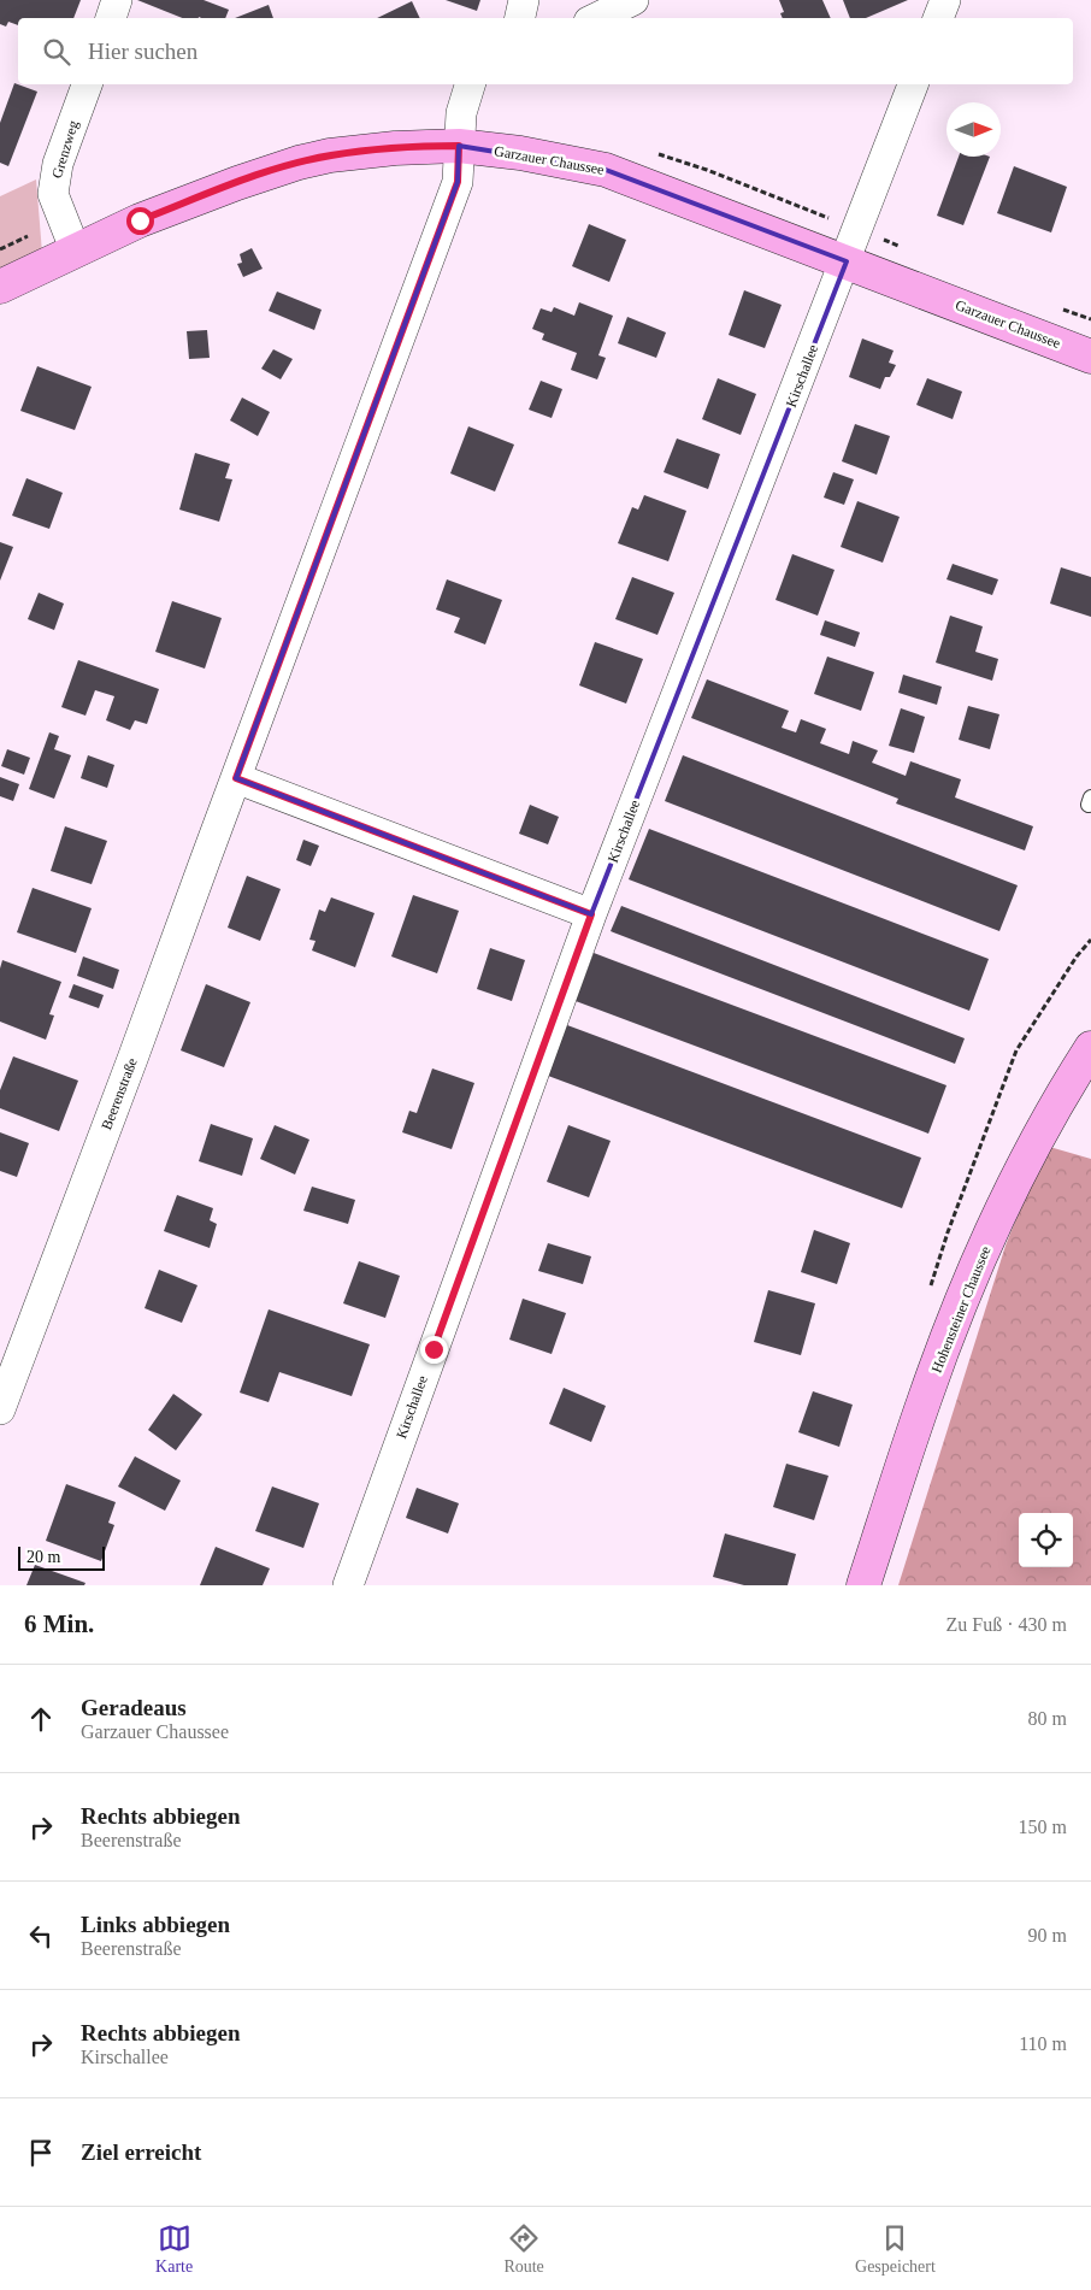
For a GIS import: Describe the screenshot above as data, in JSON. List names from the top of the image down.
{
  "streets": {
    "main road": ["Garzauer Chaussee", "Hohensteiner Chaussee"],
    "street": ["Grenzweg", "Kirschallee", "Beerenstraße"]
  },
  "crossings": [
    ["Grenzweg", "Garzauer Chaussee"],
    ["Garzauer Chaussee", "Kirschallee"],
    ["Garzauer Chaussee", "Beerenstraße"]
  ],
  "scale_bar": "20 m",
  "north": "right",
  "page": {
    "search": "Hier suchen",
    "scale": "20 m",
    "heading": ["6 Min.", "Zu Fuß · 430 m"],
    "list": [
      ["Geradeaus", "Garzauer Chaussee", "80 m"],
      ["Rechts abbiegen", "Beerenstraße", "150 m"],
      ["Links abbiegen", "Beerenstraße", "90 m"],
      ["Rechts abbiegen", "Kirschallee", "110 m"],
      "Ziel erreicht"
    ],
    "nav": ["Karte", "Route", "Gespeichert"]
  }
}
